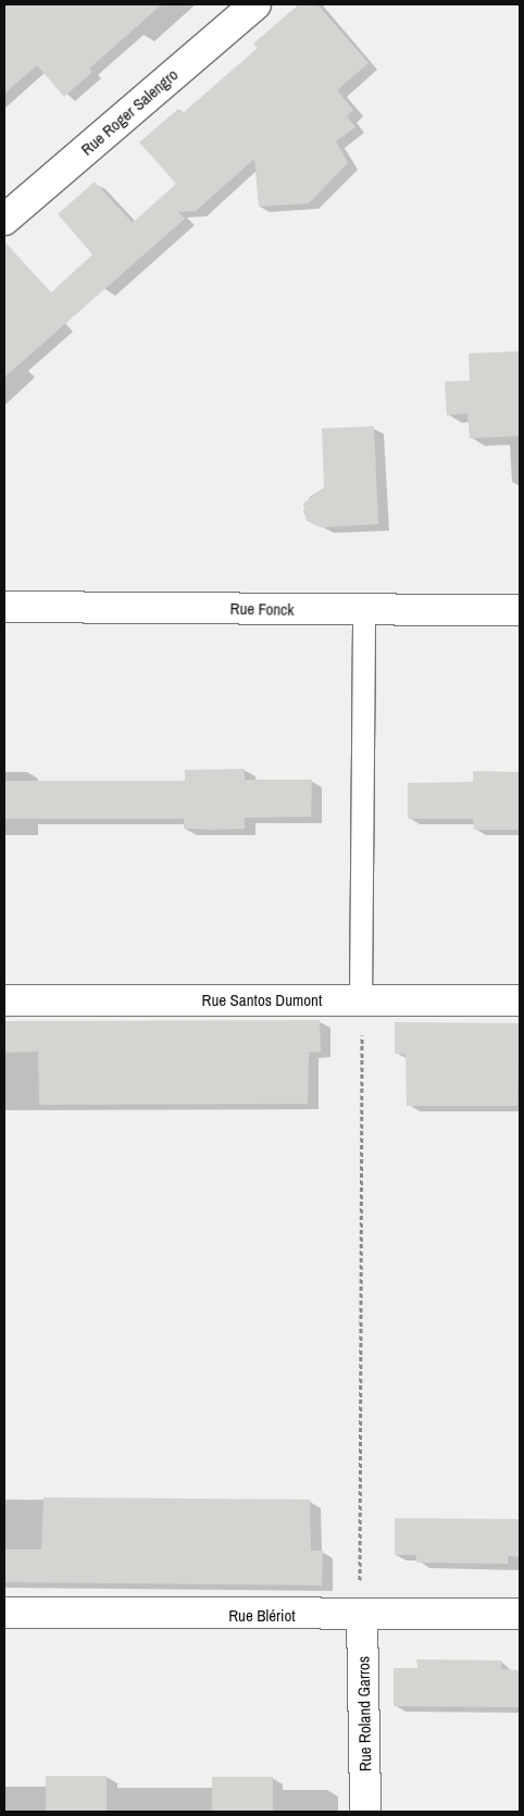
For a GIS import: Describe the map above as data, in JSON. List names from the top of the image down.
{
  "streets": {
    "street": [
      "Rue Roger Salengro",
      "Rue Fonck",
      "Rue Santos Dumont",
      "Rue Blériot",
      "Rue Roland Garros"
    ]
  },
  "crossings": [
    ["Rue Blériot", "Rue Roland Garros"]
  ]
}
